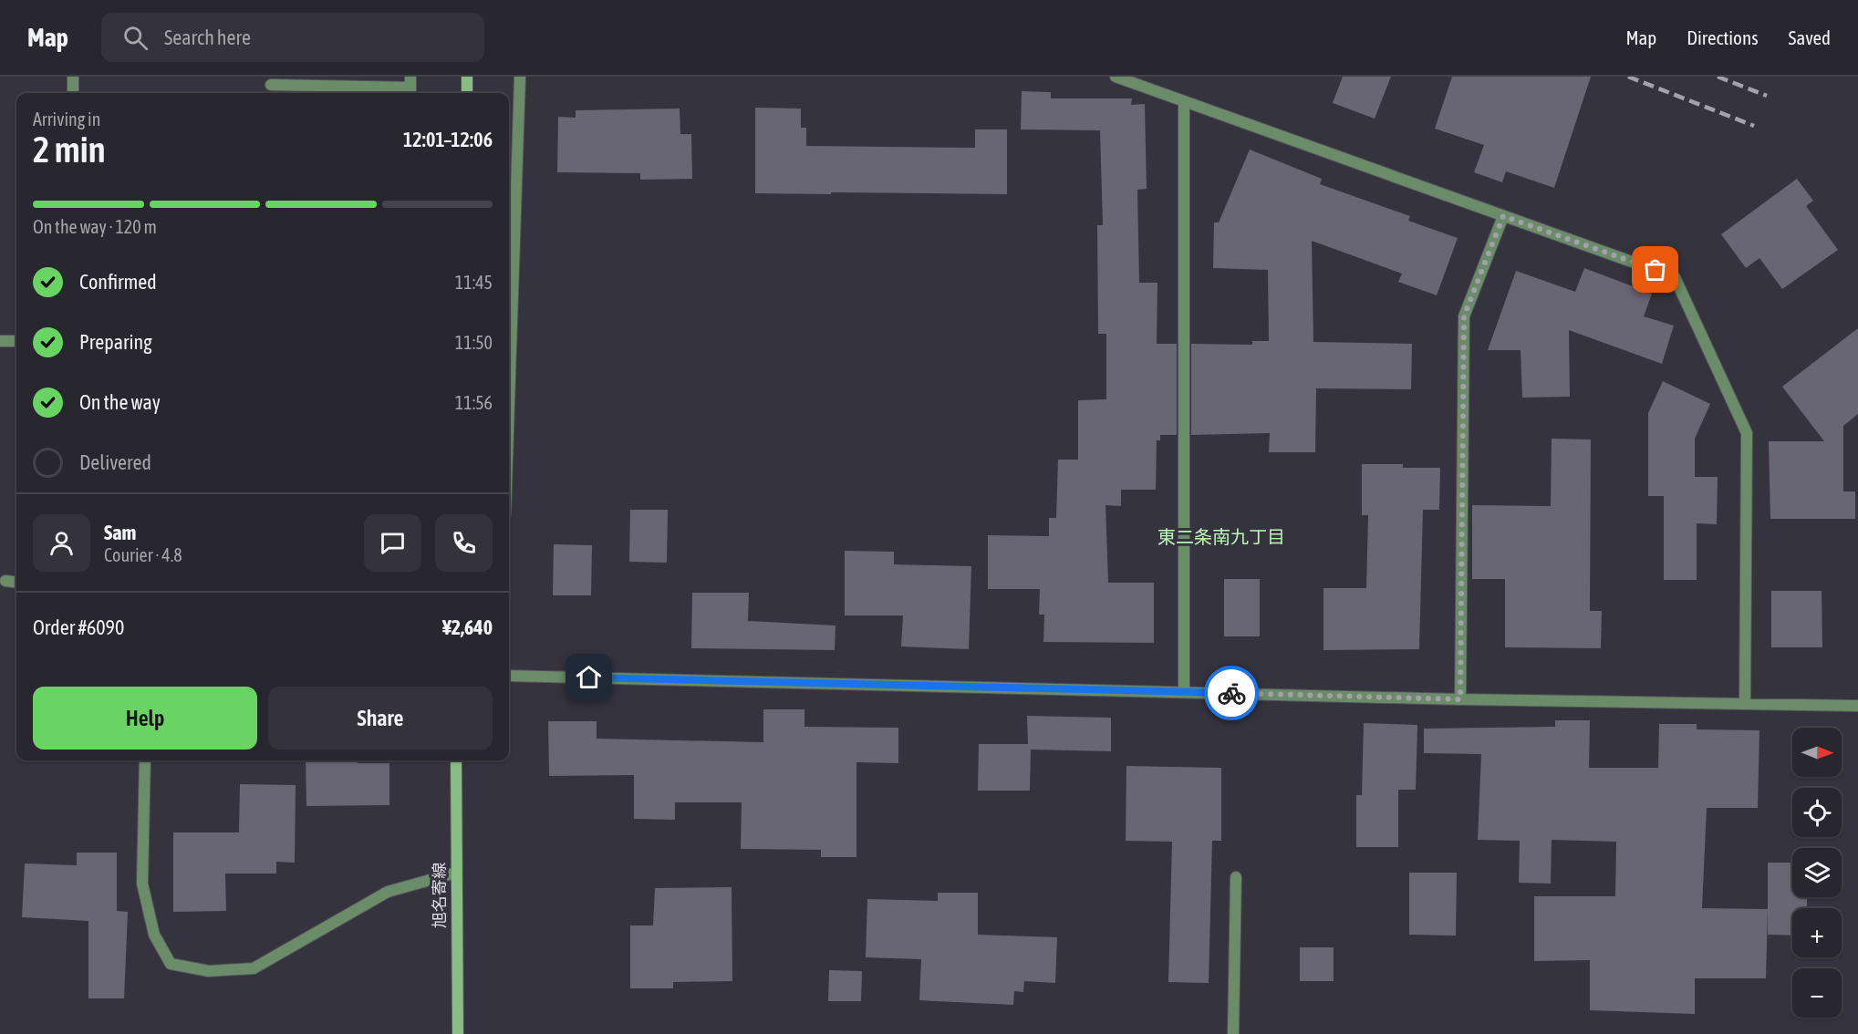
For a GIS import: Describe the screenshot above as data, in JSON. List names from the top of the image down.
{
  "streets": {
    "main road": ["旭名寄線"]
  },
  "districts": ["東二条南九丁目"],
  "north": "right",
  "page": {
    "header": "Map",
    "search": "Search here",
    "nav": ["Map", "Directions", "Saved"],
    "heading": ["2 min", "Arriving in", "12:01–12:06"],
    "panel": [
      "Sam",
      "Courier · 4.8",
      "Order #6090",
      "¥2,640"
    ],
    "bar": "On the way · 120 m",
    "list": [
      ["Confirmed", "11:45"],
      ["Preparing", "11:50"],
      ["On the way", "11:56"],
      "Delivered"
    ],
    "buttons": ["Help", "Share"],
    "map_buttons": ["+", "−"]
  }
}
